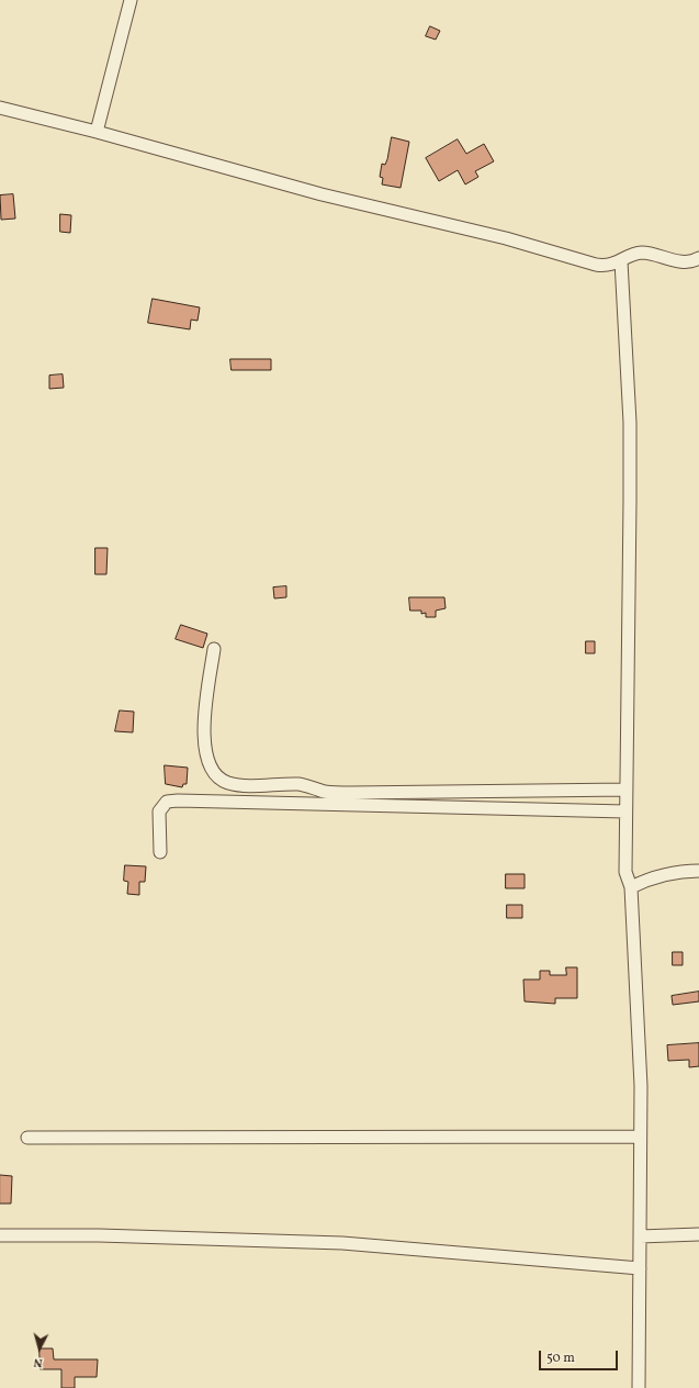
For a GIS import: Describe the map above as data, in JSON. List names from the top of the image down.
{
  "scale_bar": "50 m",
  "north": "bottom"
}
